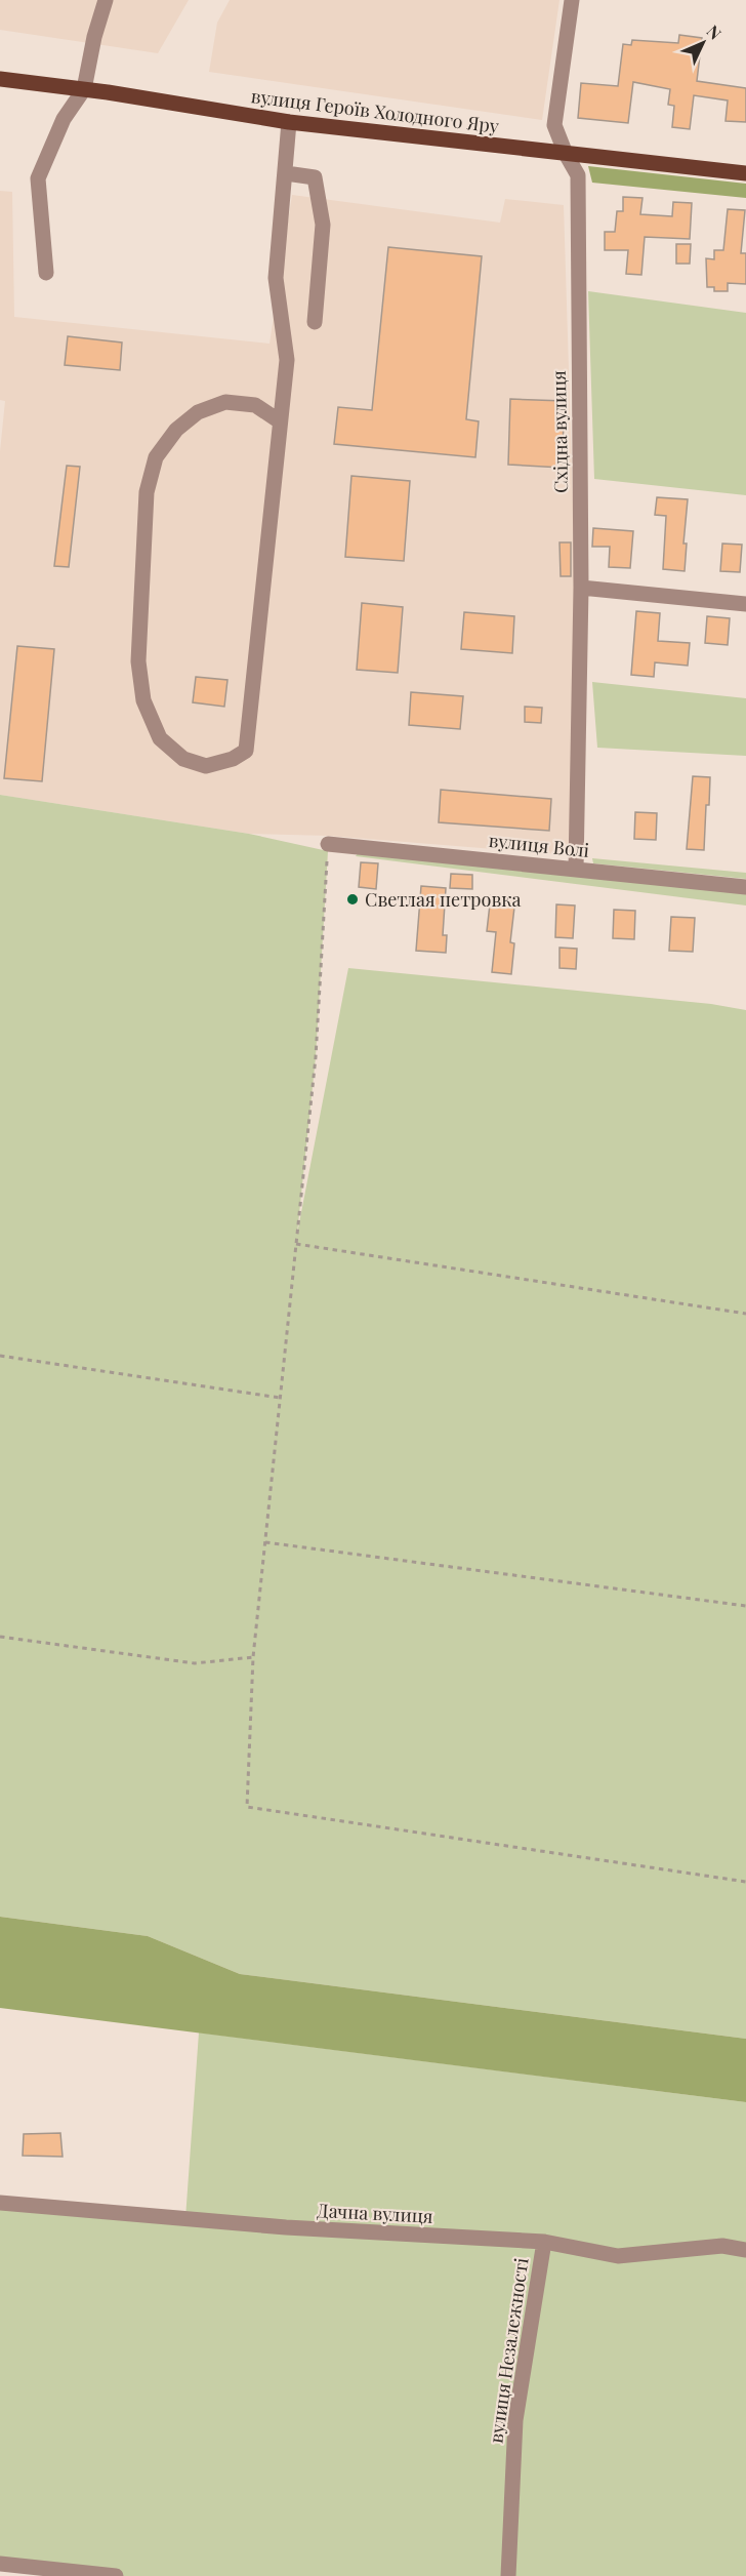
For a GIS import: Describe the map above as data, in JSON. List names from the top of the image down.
{
  "streets": {
    "main road": ["вулиця Героїв Холодного Яру"],
    "street": [
      "Східна вулиця",
      "вулиця Волі",
      "Дачна вулиця",
      "вулиця Незалежності"
    ]
  },
  "crossings": [
    ["вулиця Героїв Холодного Яру", "Східна вулиця"],
    ["Східна вулиця", "вулиця Волі"],
    ["Дачна вулиця", "вулиця Незалежності"]
  ],
  "places": ["Светлая петровка"],
  "north": "top right"
}
